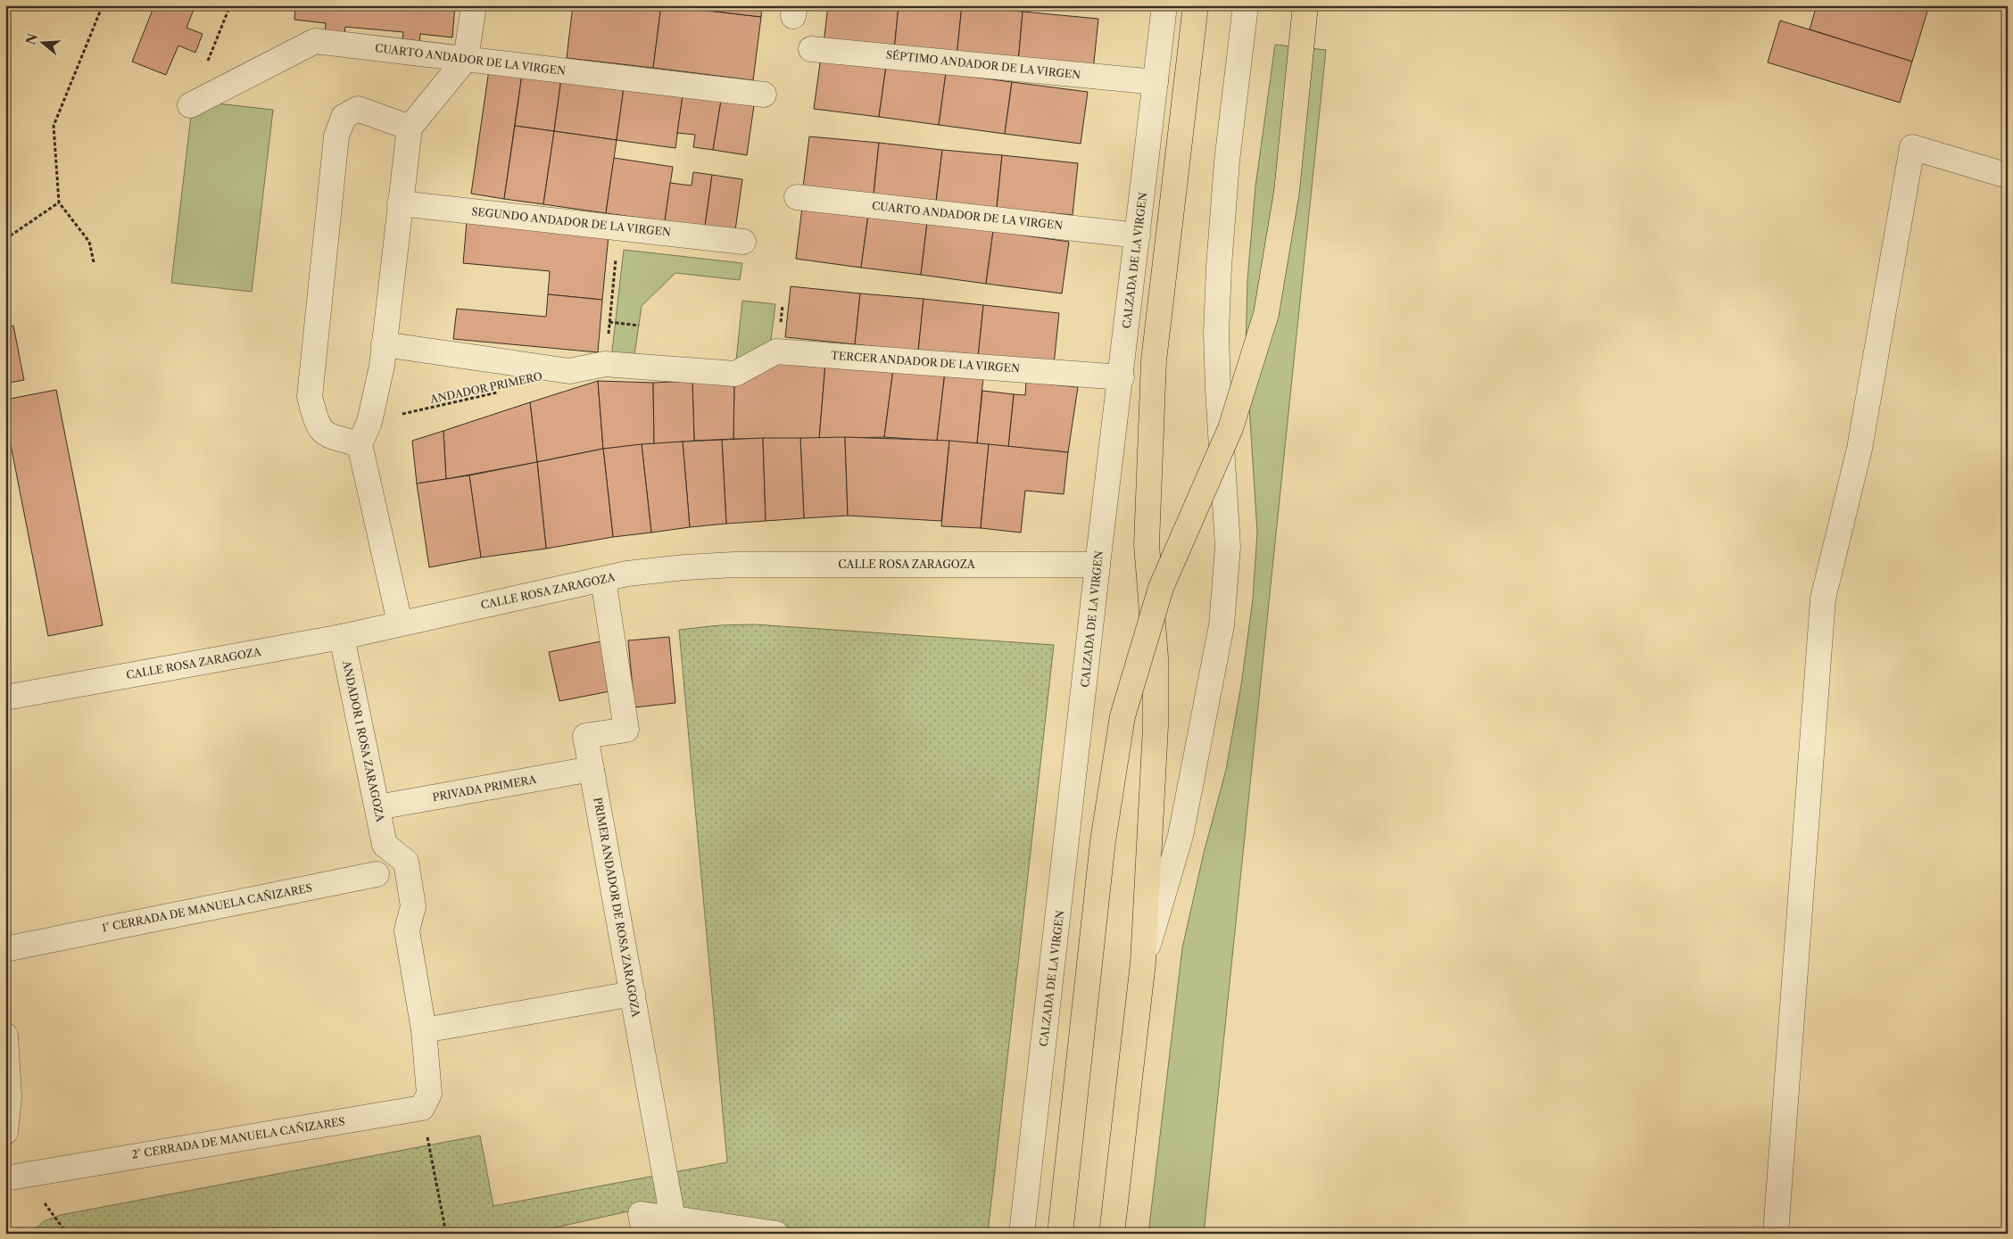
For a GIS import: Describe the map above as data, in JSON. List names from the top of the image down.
{
  "streets": {
    "street": [
      "CUARTO ANDADOR DE LA VIRGEN",
      "SÉPTIMO ANDADOR DE LA VIRGEN",
      "SEGUNDO ANDADOR DE LA VIRGEN",
      "CALZADA DE LA VIRGEN",
      "TERCER ANDADOR DE LA VIRGEN",
      "CALLE ROSA ZARAGOZA",
      "ANDADOR 1 ROSA ZARAGOZA",
      "PRIVADA PRIMERA",
      "PRIMER ANDADOR DE ROSA ZARAGOZA",
      "1° CERRADA DE MANUELA CAÑIZARES",
      "2° CERRADA DE MANUELA CAÑIZARES"
    ],
    "path": ["ANDADOR PRIMERO"]
  },
  "crossings": [
    ["CUARTO ANDADOR DE LA VIRGEN", "CALZADA DE LA VIRGEN"],
    ["SÉPTIMO ANDADOR DE LA VIRGEN", "CALZADA DE LA VIRGEN"],
    ["CALZADA DE LA VIRGEN", "TERCER ANDADOR DE LA VIRGEN"],
    ["CALZADA DE LA VIRGEN", "CALLE ROSA ZARAGOZA"],
    ["CALLE ROSA ZARAGOZA", "ANDADOR 1 ROSA ZARAGOZA"],
    ["CALLE ROSA ZARAGOZA", "PRIMER ANDADOR DE ROSA ZARAGOZA"],
    ["ANDADOR 1 ROSA ZARAGOZA", "PRIVADA PRIMERA"],
    ["PRIVADA PRIMERA", "PRIMER ANDADOR DE ROSA ZARAGOZA"]
  ],
  "north": "left"
}
